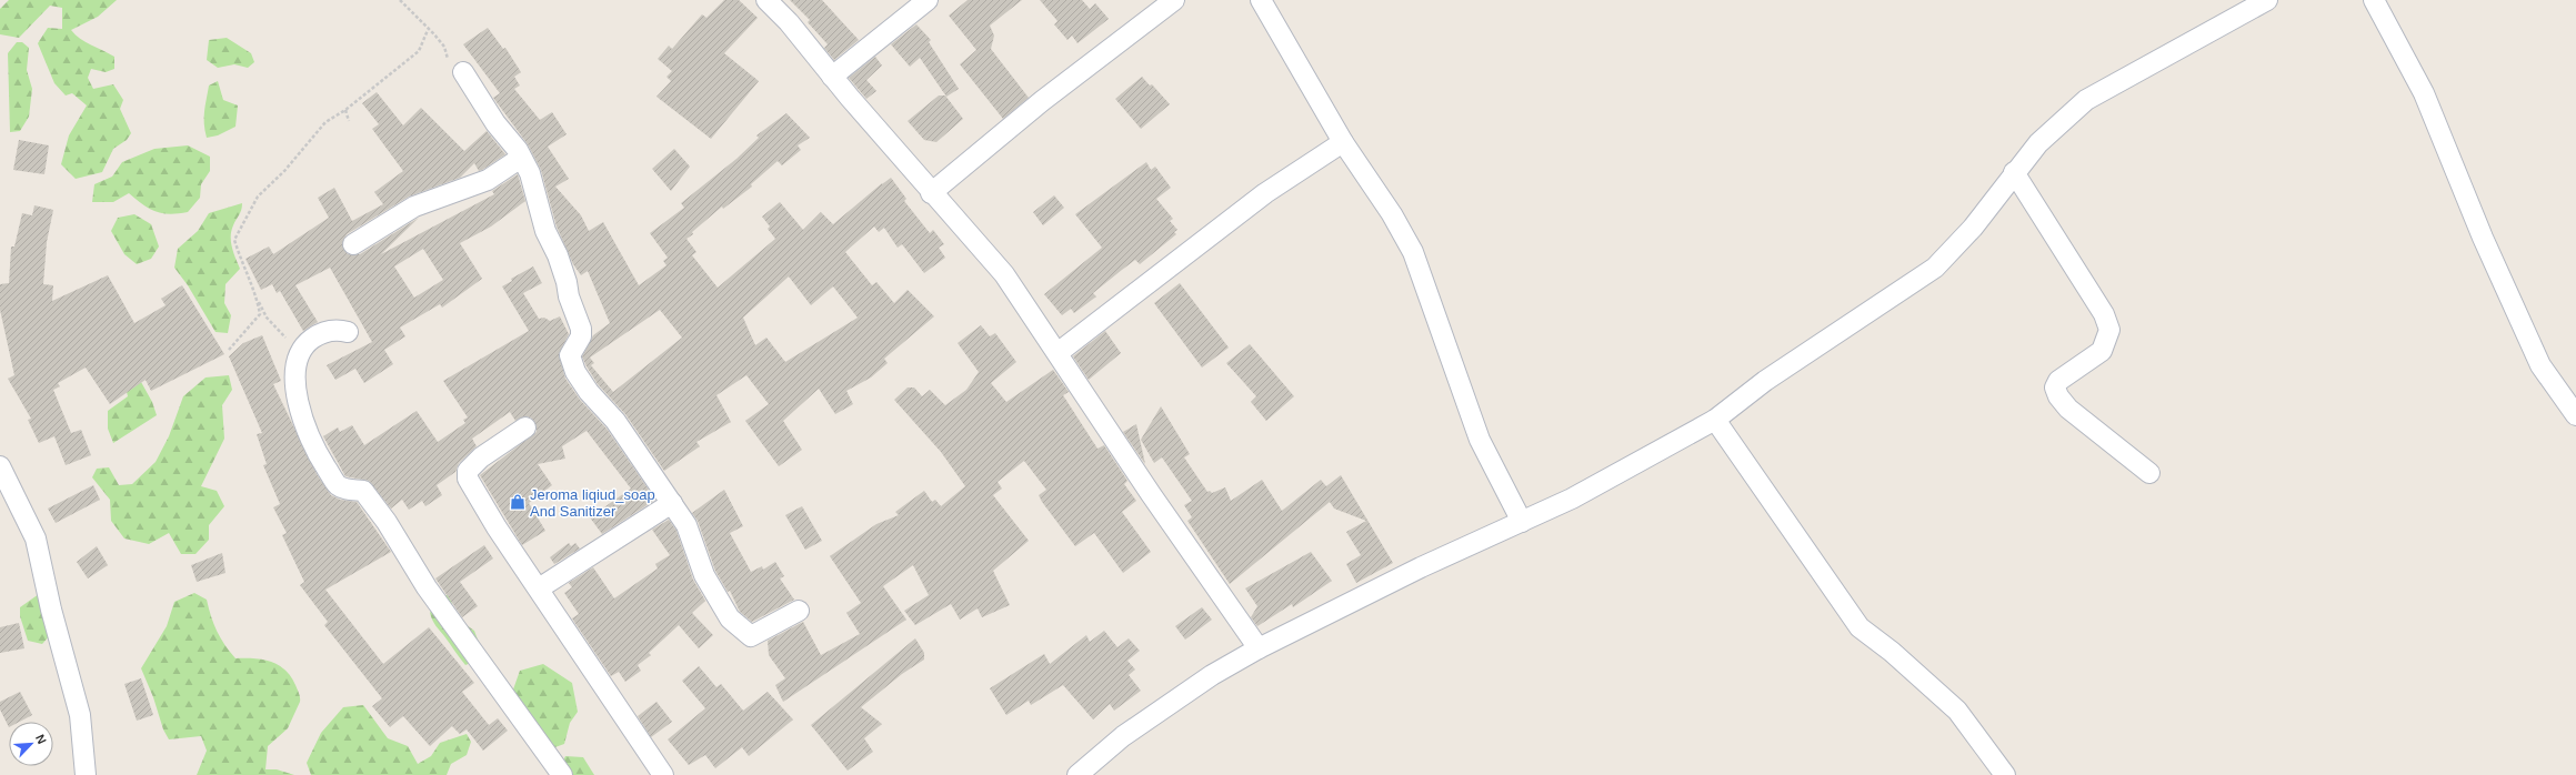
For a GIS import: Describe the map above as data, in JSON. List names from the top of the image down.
{
  "places": {
    "shop": ["Jeroma liqiud_soap And Sanitizer"]
  },
  "north": "top right"
}
